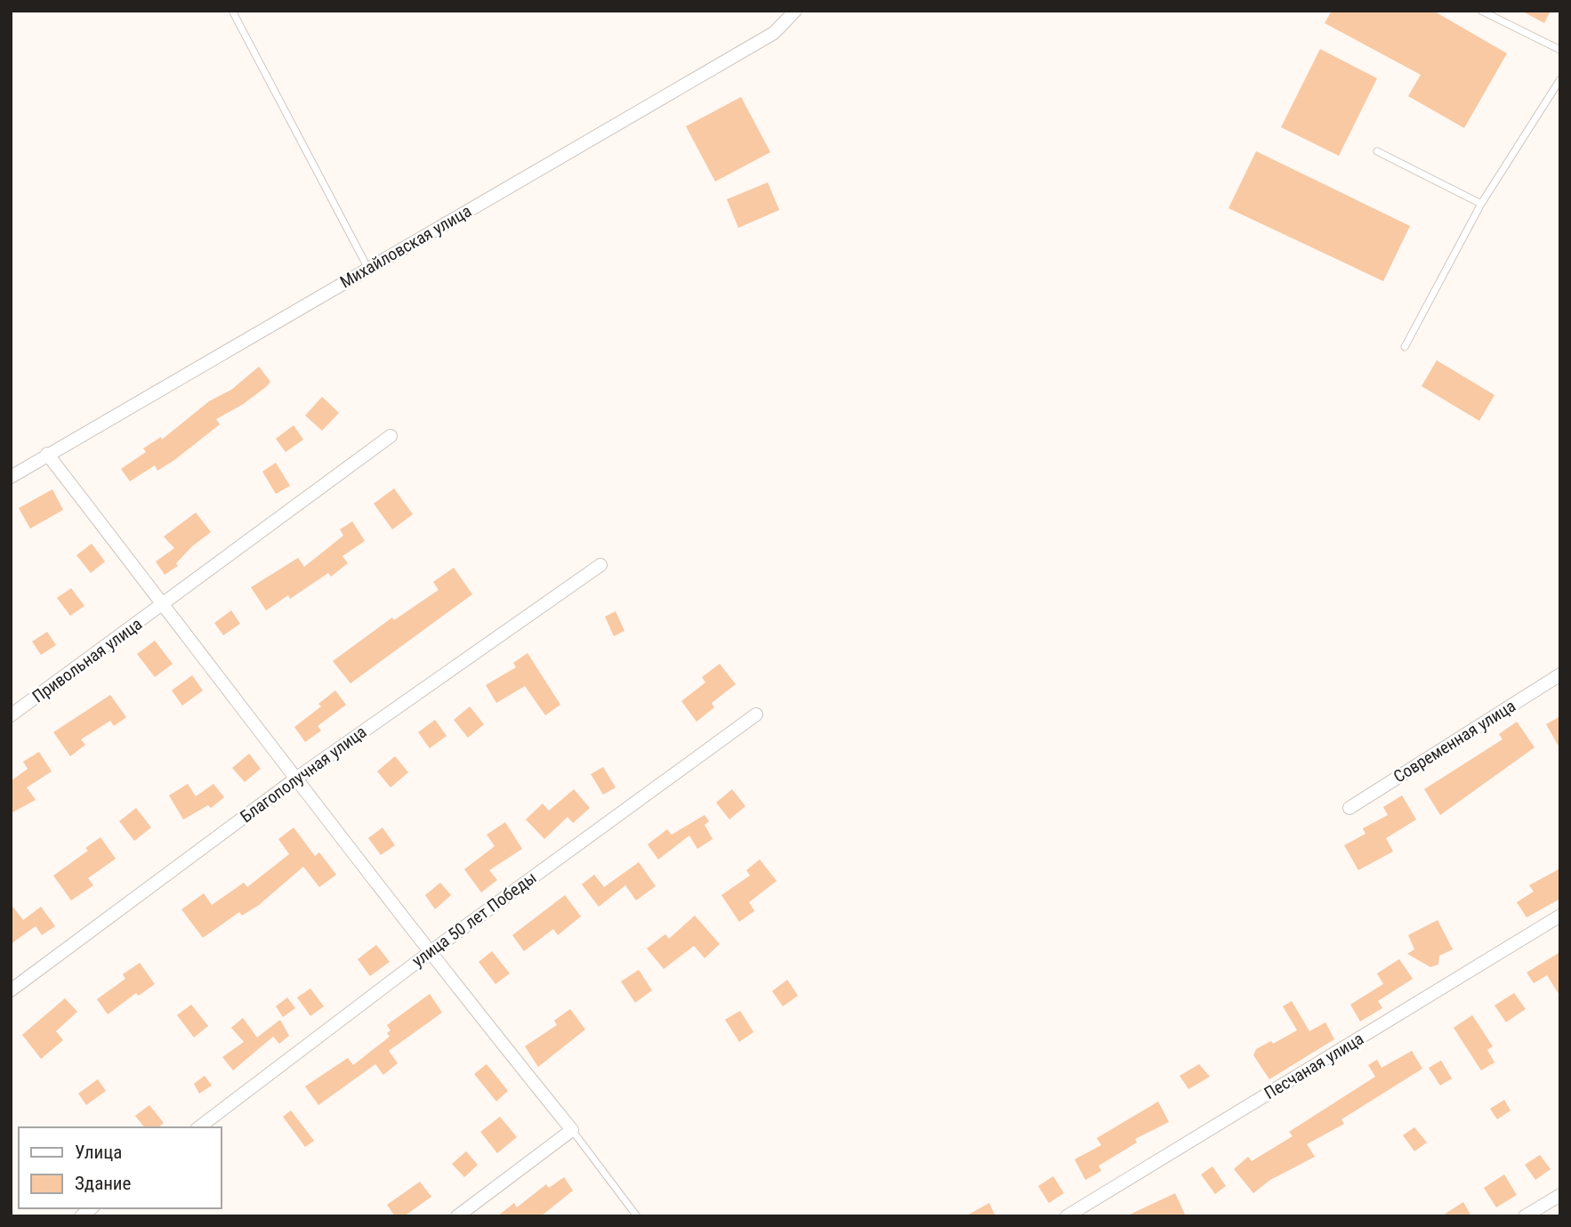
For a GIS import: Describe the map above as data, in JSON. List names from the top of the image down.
{
  "streets": {
    "street": [
      "Михайловская улица",
      "Привольная улица",
      "Современная улица",
      "Благополучная улица",
      "улица 50 лет Победы",
      "Песчаная улица"
    ]
  },
  "legend": ["Улица", "Здание"]
}
